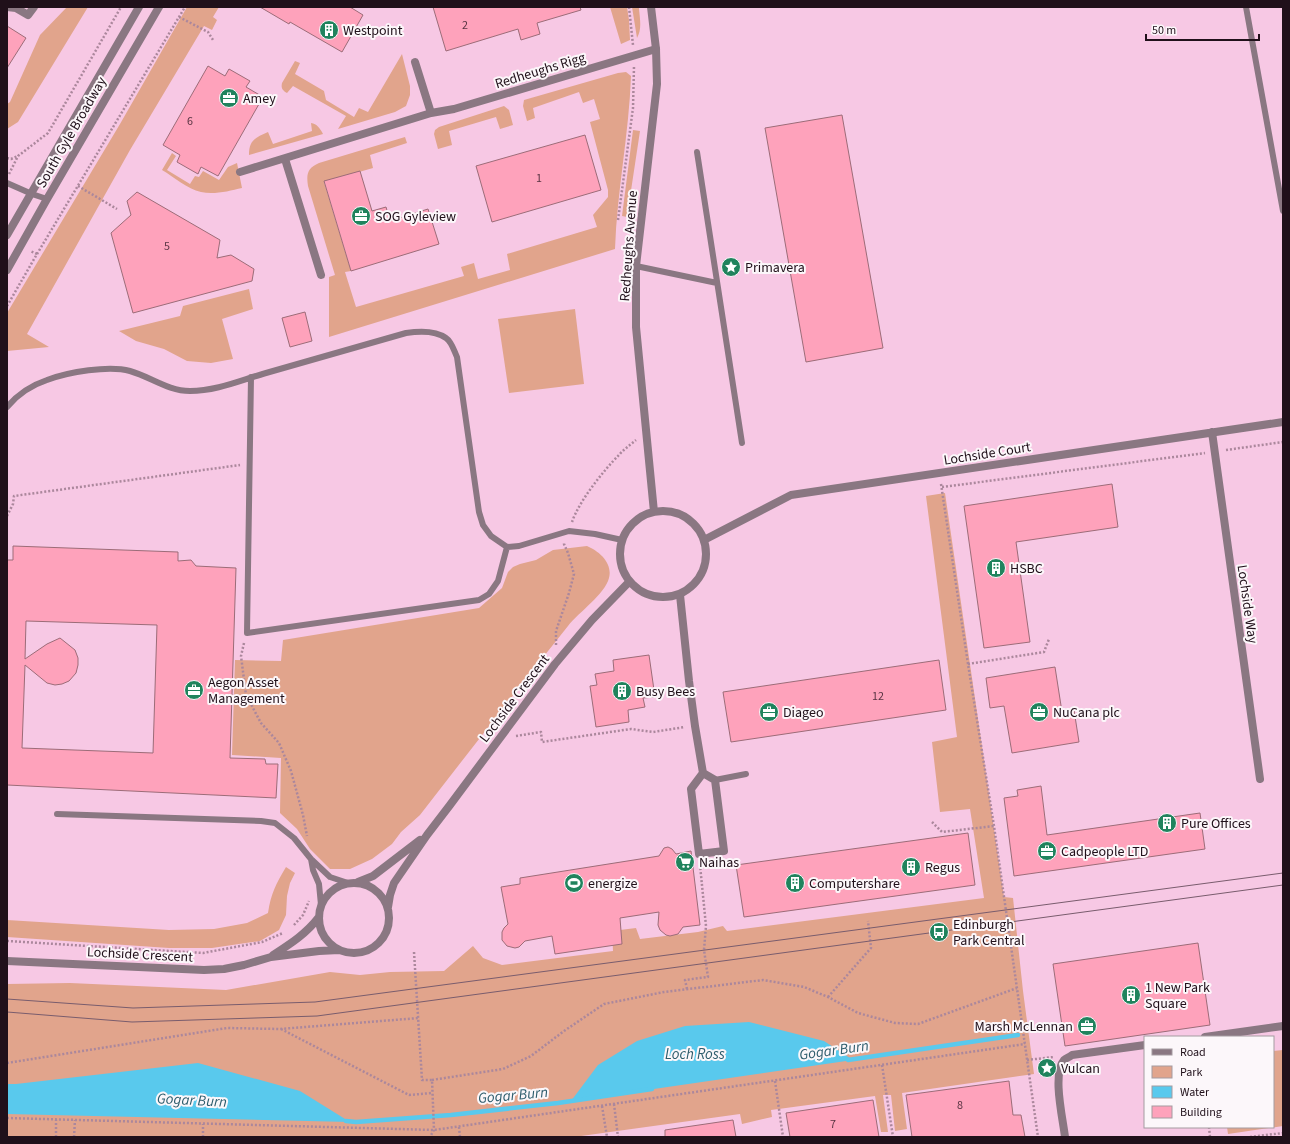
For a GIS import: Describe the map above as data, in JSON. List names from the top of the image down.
{
  "streets": {
    "street": [
      "Redheughs Rigg",
      "South Gyle Broadway",
      "Redheughs Avenue",
      "Lochside Court",
      "Lochside Way",
      "Lochside Crescent"
    ]
  },
  "crossings": [
    ["Redheughs Rigg", "Redheughs Avenue"],
    ["Redheughs Avenue", "Lochside Court"],
    ["Redheughs Avenue", "Lochside Crescent"],
    ["Lochside Court", "Lochside Way"],
    ["Lochside Court", "Lochside Crescent"]
  ],
  "water": ["Gogar Burn", "Loch Ross"],
  "places": {
    "building": [
      "Westpoint",
      "HSBC",
      "Busy Bees",
      "Pure Offices",
      "Regus",
      "Computershare",
      "1 New Park Square"
    ],
    "office": [
      "Amey",
      "SOG Gyleview",
      "Aegon Asset Management",
      "Diageo",
      "NuCana plc",
      "Cadpeople LTD",
      "Marsh McLennan"
    ],
    "place": ["Primavera", "Vulcan"],
    "supermarket": ["Naihas"],
    "sports": ["energize"],
    "bus stop": ["Edinburgh Park Central"]
  },
  "house_numbers": [
    "2",
    "6",
    "1",
    "5",
    "12",
    "8",
    "7"
  ],
  "legend": [
    "Road",
    "Park",
    "Water",
    "Building"
  ],
  "scale_bar": "50 m"
}
